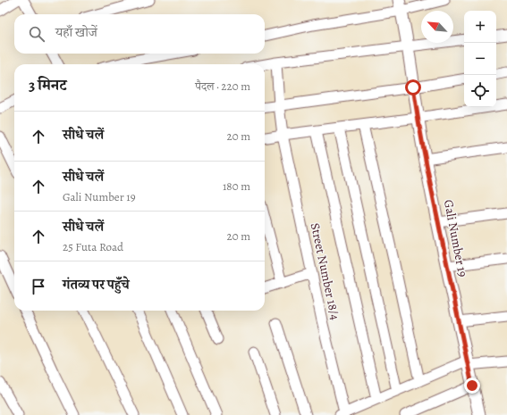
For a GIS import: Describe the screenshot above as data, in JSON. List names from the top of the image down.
{
  "streets": {
    "street": ["Gali Number 19", "Street Number 18/4"]
  },
  "north": "top left",
  "page": {
    "map_buttons": ["+", "−"],
    "search": "यहाँ खोजें",
    "heading": ["3 मिनट", "पैदल · 220 m"],
    "list": [
      ["सीधे चलें", "20 m"],
      ["सीधे चलें", "Gali Number 19", "180 m"],
      ["सीधे चलें", "25 Futa Road", "20 m"],
      "गंतव्य पर पहुँचे"
    ]
  }
}
